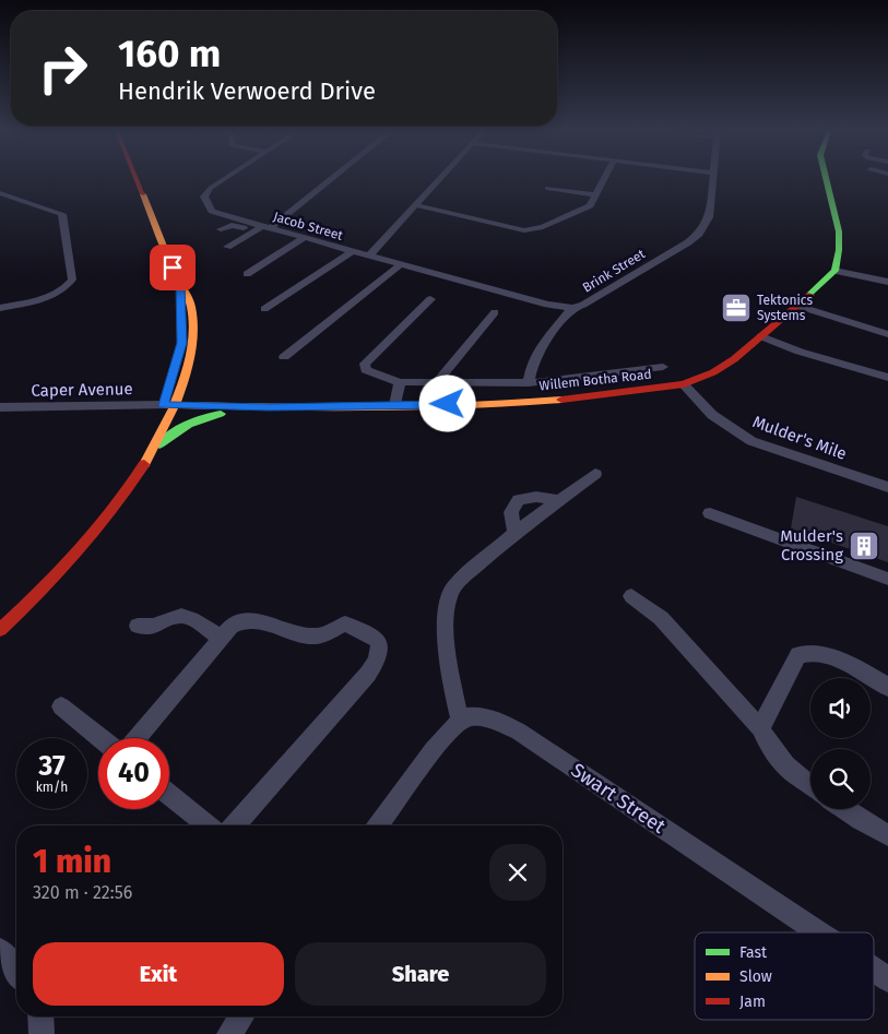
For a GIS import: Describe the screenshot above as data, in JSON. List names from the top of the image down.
{
  "streets": {
    "main road": ["Willem Botha Road"],
    "street": [
      "Jacob Street",
      "Brink Street",
      "Caper Avenue",
      "Mulder's Mile",
      "Swart Street"
    ]
  },
  "crossings": [
    ["Jacob Street", "Brink Street"],
    ["Willem Botha Road", "Caper Avenue"],
    ["Willem Botha Road", "Mulder's Mile"]
  ],
  "places": {
    "office": ["Tektonics Systems"],
    "building": ["Mulder's Crossing"]
  },
  "legend": ["Fast", "Slow", "Jam"],
  "page": {
    "turn": ["160 m", "Hendrik Verwoerd Drive"],
    "speed": "37 km/h",
    "limit": "40",
    "heading": ["1 min", "320 m · 22:56"],
    "buttons": ["Exit", "Share"]
  }
}
